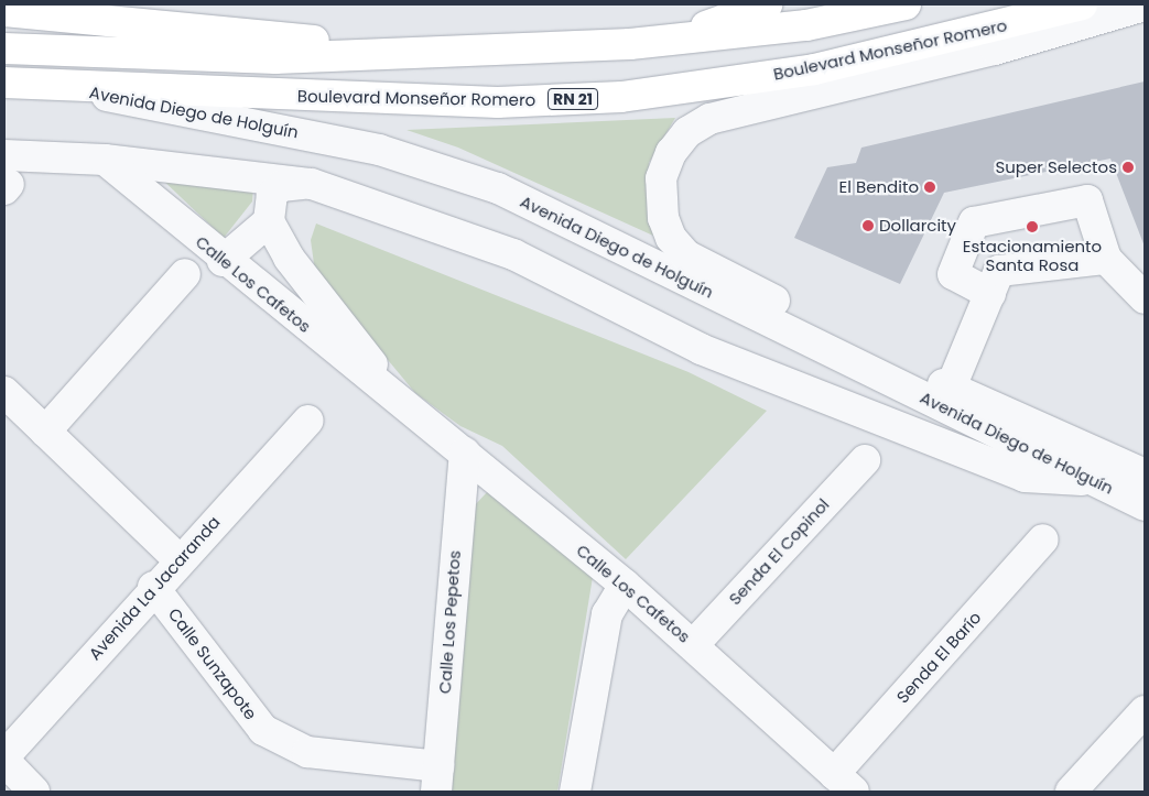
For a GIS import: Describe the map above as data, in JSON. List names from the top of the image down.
{
  "streets": {
    "highway": ["Boulevard Monseñor Romero", "RN 21"],
    "street": [
      "Avenida Diego de Holguín",
      "Calle Los Cafetos",
      "Senda El Copinol",
      "Avenida La Jacaranda",
      "Calle Los Pepetos",
      "Senda El Barío",
      "Calle Sunzapote"
    ]
  },
  "crossings": [
    ["Boulevard Monseñor Romero", "Avenida Diego de Holguín"],
    ["Calle Los Cafetos", "Senda El Copinol"],
    ["Calle Los Cafetos", "Calle Los Pepetos"],
    ["Calle Los Cafetos", "Senda El Barío"],
    ["Avenida La Jacaranda", "Calle Sunzapote"],
    ["Calle Los Pepetos", "Calle Sunzapote"]
  ],
  "places": [
    "Super Selectos",
    "El Bendito",
    "Dollarcity",
    "Estacionamiento Santa Rosa"
  ]
}
